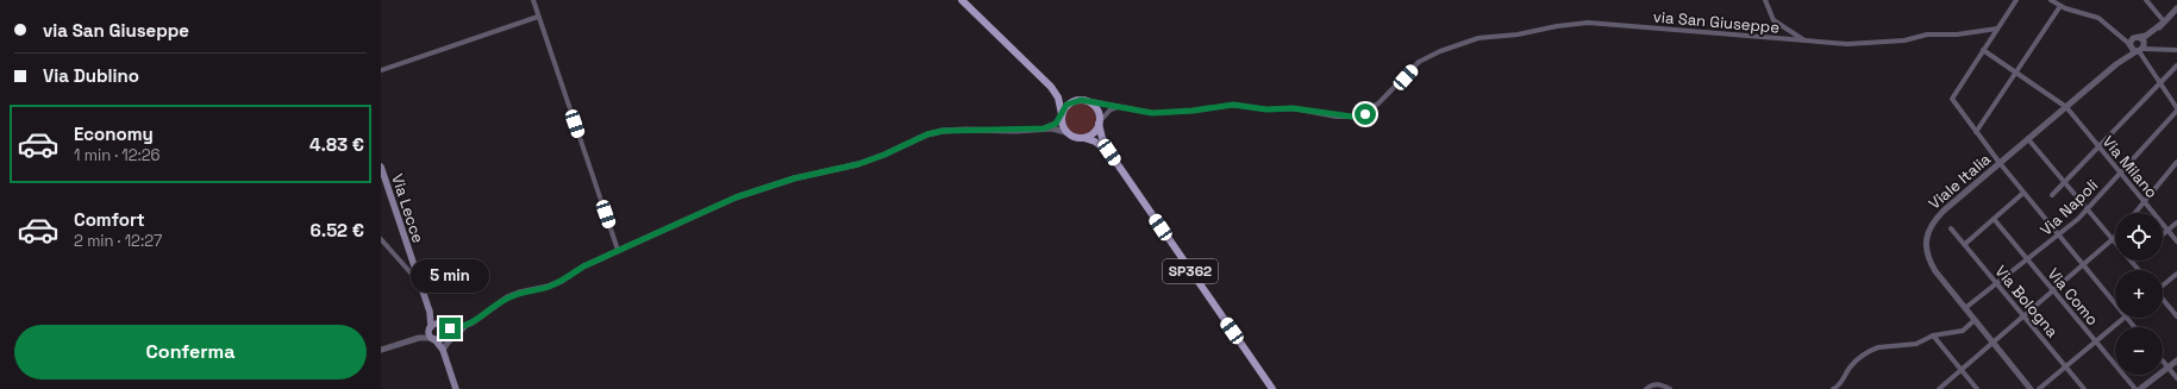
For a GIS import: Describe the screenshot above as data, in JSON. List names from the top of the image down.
{
  "streets": {
    "main road": ["Via Lecce", "SP362"],
    "street": [
      "via San Giuseppe",
      "Via Milano",
      "Viale Italia",
      "Via Napoli",
      "Via Como",
      "Via Bologna"
    ]
  },
  "crossings": [
    ["via San Giuseppe", "SP362"],
    ["Via Milano", "Viale Italia"],
    ["Via Milano", "Via Napoli"],
    ["Viale Italia", "Via Napoli"],
    ["Via Napoli", "Via Como"],
    ["Via Napoli", "Via Bologna"]
  ],
  "page": {
    "banner": ["via San Giuseppe", "Via Dublino"],
    "list": [
      {
        "name": "Economy",
        "note": "1 min · 12:26",
        "value": "4.83 €"
      },
      {
        "name": "Comfort",
        "note": "2 min · 12:27",
        "value": "6.52 €"
      }
    ],
    "map_buttons": ["+", "−"],
    "bubble": "5 min",
    "buttons": "Conferma"
  }
}
